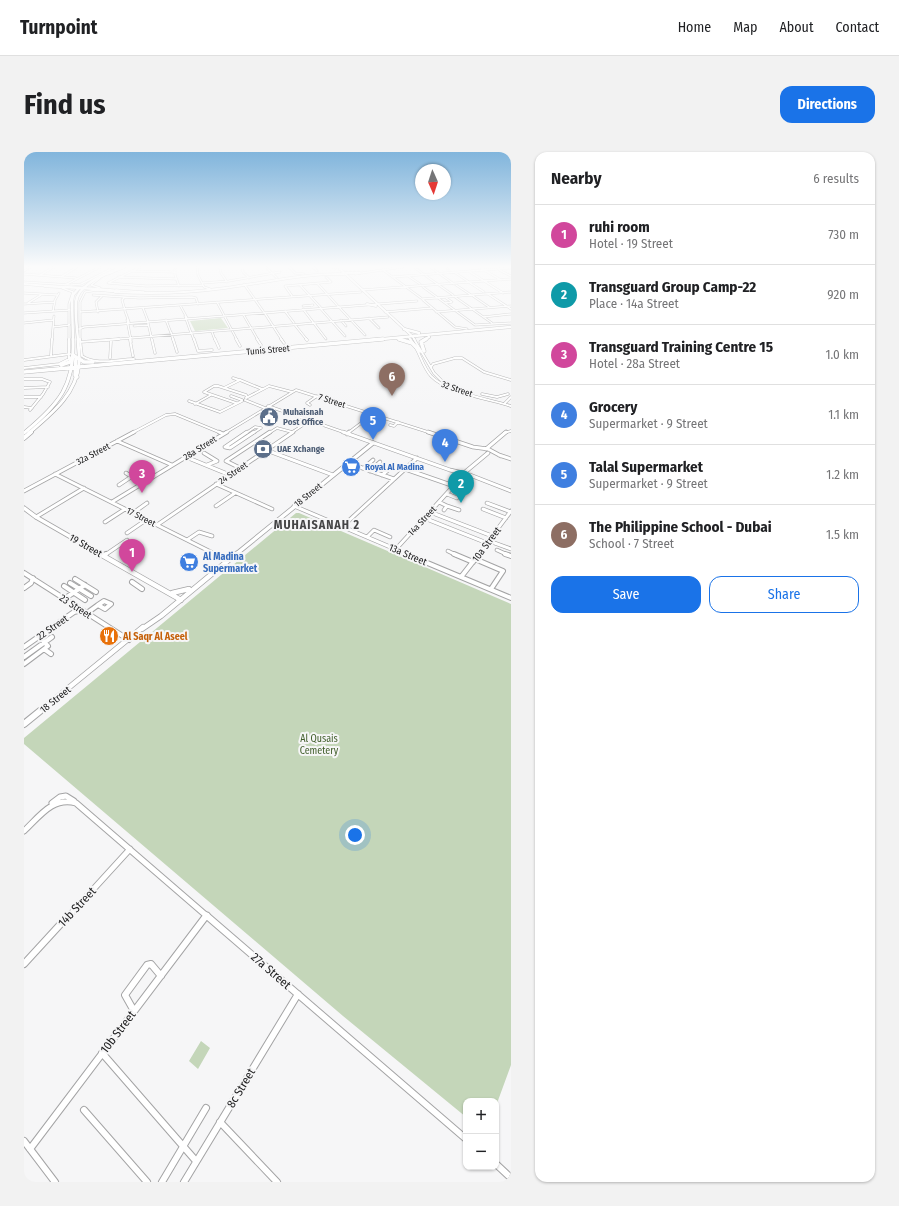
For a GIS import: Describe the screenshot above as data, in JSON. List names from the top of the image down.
{
  "streets": {
    "main road": ["Tunis Street"],
    "street": [
      "32 Street",
      "7 Street",
      "28a Street",
      "32a Street",
      "24 Street",
      "18 Street",
      "17 Street",
      "14a Street",
      "10a Street",
      "19 Street",
      "13a Street",
      "23 Street",
      "22 Street",
      "14b Street",
      "27a Street",
      "10b Street",
      "8c Street"
    ]
  },
  "crossings": [
    ["Tunis Street", "32 Street"],
    ["7 Street", "28a Street"],
    ["28a Street", "32a Street"],
    ["28a Street", "17 Street"],
    ["32a Street", "17 Street"],
    ["24 Street", "17 Street"],
    ["18 Street", "17 Street"],
    ["18 Street", "19 Street"],
    ["18 Street", "13a Street"],
    ["18 Street", "23 Street"],
    ["14a Street", "13a Street"],
    ["10a Street", "13a Street"],
    ["23 Street", "22 Street"],
    ["14b Street", "27a Street"],
    ["27a Street", "10b Street"],
    ["27a Street", "8c Street"]
  ],
  "districts": ["MUHAISANAH 2"],
  "parks": ["Al Qusais Cemetery"],
  "places": {
    "public building": ["Muhaisnah Post Office"],
    "bank": ["UAE Xchange"],
    "supermarket": ["Royal Al Madina", "Al Madina Supermarket"],
    "restaurant": ["Al Saqr Al Aseel"]
  },
  "north": "bottom",
  "page": {
    "header": "Turnpoint",
    "nav": [
      "Home",
      "Map",
      "About",
      "Contact"
    ],
    "buttons": [
      "Directions",
      ["Save", "Share"]
    ],
    "title": "Find us",
    "heading": ["Nearby", "6 results"],
    "list": [
      {
        "mark": "1",
        "name": "ruhi room",
        "note": "Hotel · 19 Street",
        "value": "730 m"
      },
      {
        "mark": "2",
        "name": "Transguard Group Camp-22",
        "note": "Place · 14a Street",
        "value": "920 m"
      },
      {
        "mark": "3",
        "name": "Transguard Training Centre 15",
        "note": "Hotel · 28a Street",
        "value": "1.0 km"
      },
      {
        "mark": "4",
        "name": "Grocery",
        "note": "Supermarket · 9 Street",
        "value": "1.1 km"
      },
      {
        "mark": "5",
        "name": "Talal Supermarket",
        "note": "Supermarket · 9 Street",
        "value": "1.2 km"
      },
      {
        "mark": "6",
        "name": "The Philippine School - Dubai",
        "note": "School · 7 Street",
        "value": "1.5 km"
      }
    ],
    "pins": [
      "6",
      "5",
      "4",
      "3",
      "2",
      "1"
    ],
    "map_buttons": ["+", "−"]
  }
}
